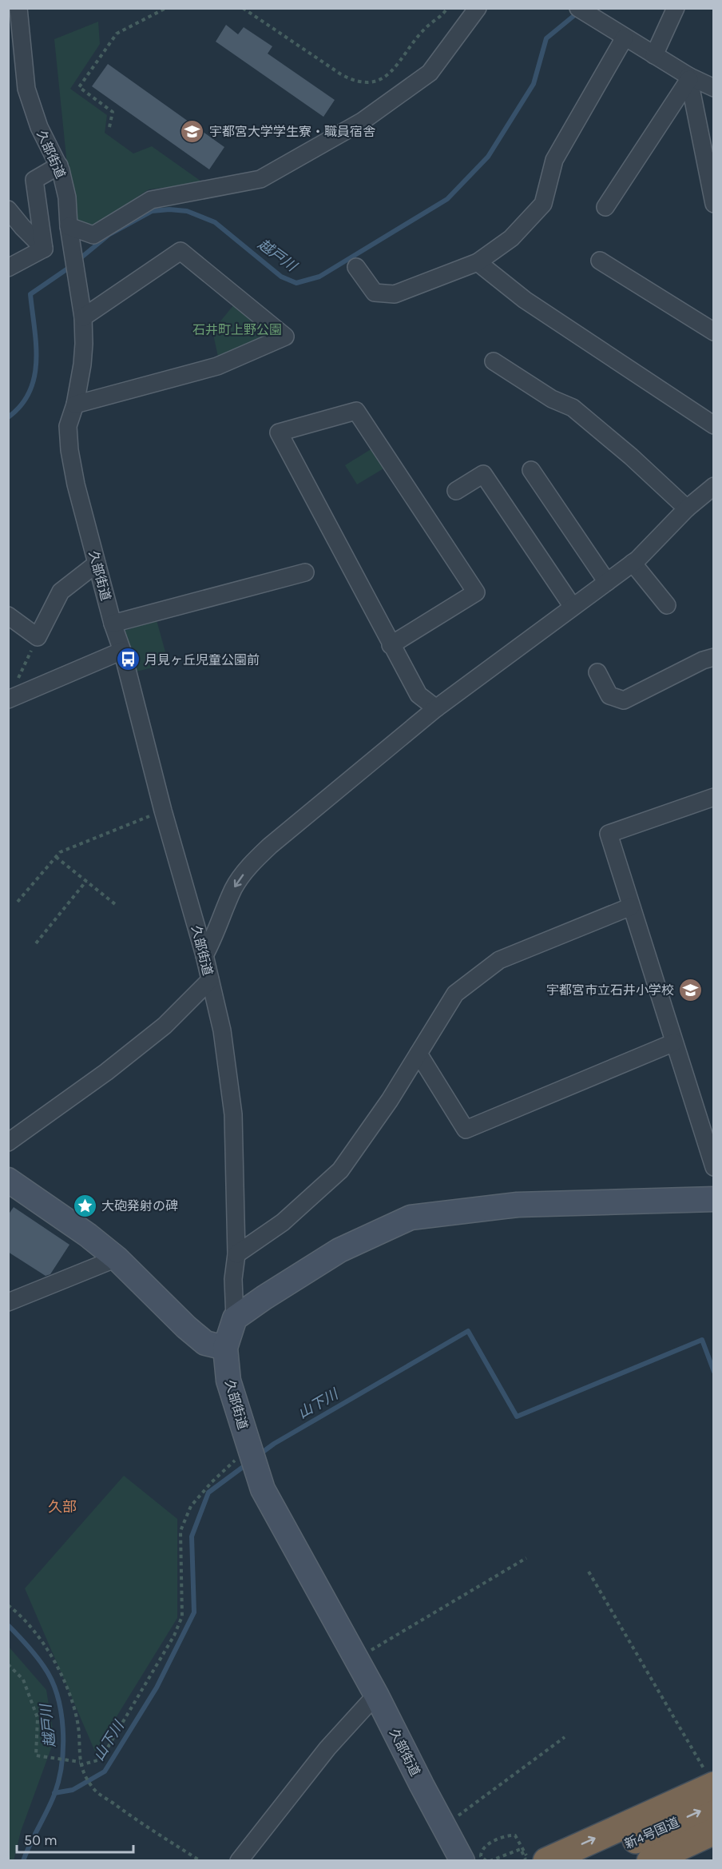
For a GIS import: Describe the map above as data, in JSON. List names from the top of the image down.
{
  "streets": {
    "highway": ["新4号国道"],
    "street": ["久部街道"]
  },
  "districts": ["久部"],
  "water": ["越戸川", "山下川"],
  "parks": ["石井町上野公園"],
  "places": {
    "school or university": ["宇都宮大学学生寮・職員宿舎", "宇都宮市立石井小学校"],
    "bus stop": ["月見ヶ丘児童公園前"],
    "place": ["大砲発射の碑"]
  },
  "scale_bar": "50 m"
}
